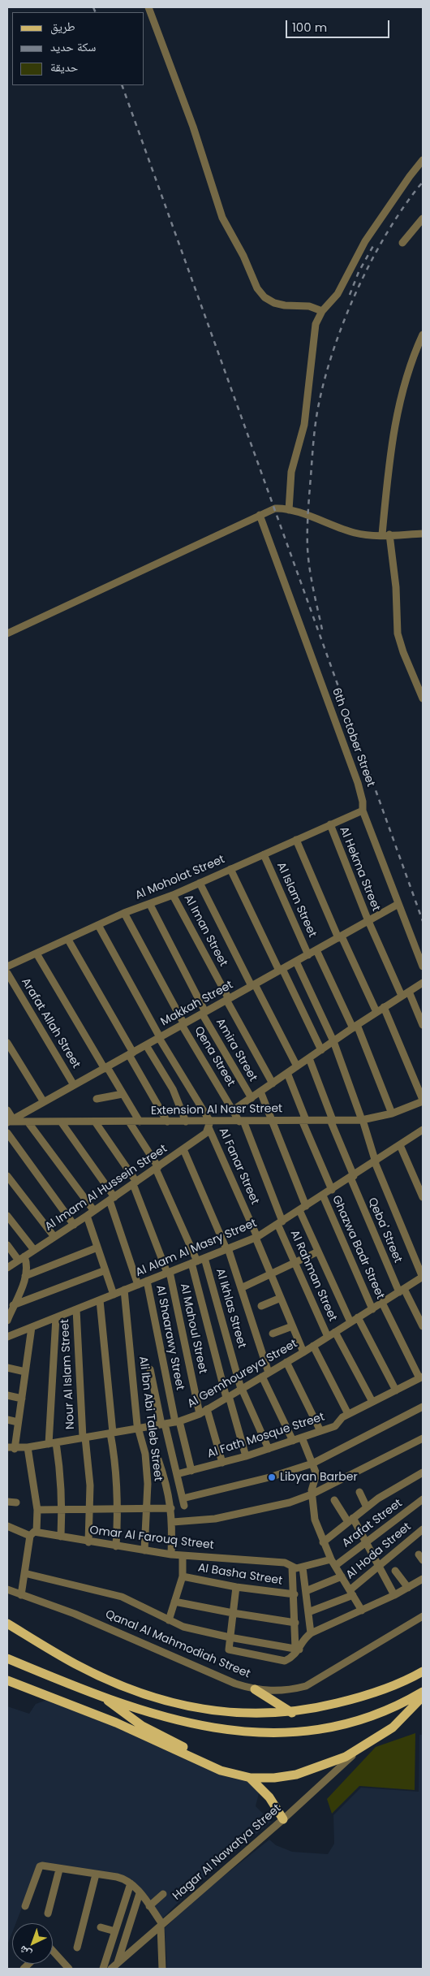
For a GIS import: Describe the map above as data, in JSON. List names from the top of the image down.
{
  "streets": {
    "street": [
      "6th October Street",
      "Al Hekma Street",
      "Al Moholat Street",
      "Al Islam Street",
      "Al Iman Street",
      "Makkah Street",
      "Arafat Allah Street",
      "Amira Street",
      "Qena Street",
      "Extension Al Nasr Street",
      "Al Fanar Street",
      "Al Imam Al Hussein Street",
      "Qeba' Street",
      "Ghazwa Badr Street",
      "Al Alam Al Masry Street",
      "Al Rahman Street",
      "Al Ikhlas Street",
      "Al Mahoul Street",
      "Al Shaarawy Street",
      "Nour Al Islam Street",
      "Al Gemhoureya Street",
      "Ali Ibn Abi Taleb Street",
      "Al Fath Mosque Street",
      "Arafat Street",
      "Omar Al Farouq Street",
      "Al Hoda Street",
      "Al Basha Street",
      "Qanal Al Mahmodiah Street",
      "Hagar Al Nawatya Street"
    ]
  },
  "crossings": [
    ["6th October Street", "Al Moholat Street"],
    ["6th October Street", "Makkah Street"],
    ["Al Hekma Street", "Al Moholat Street"],
    ["Al Hekma Street", "Makkah Street"],
    ["Al Moholat Street", "Al Islam Street"],
    ["Al Moholat Street", "Al Iman Street"],
    ["Al Moholat Street", "Amira Street"],
    ["Al Moholat Street", "Qena Street"],
    ["Al Moholat Street", "Al Fanar Street"],
    ["Al Islam Street", "Makkah Street"],
    ["Al Iman Street", "Makkah Street"],
    ["Makkah Street", "Arafat Allah Street"],
    ["Makkah Street", "Amira Street"],
    ["Makkah Street", "Qena Street"],
    ["Makkah Street", "Extension Al Nasr Street"],
    ["Makkah Street", "Al Fanar Street"],
    ["Qena Street", "Extension Al Nasr Street"],
    ["Qena Street", "Al Rahman Street"],
    ["Extension Al Nasr Street", "Al Fanar Street"],
    ["Extension Al Nasr Street", "Al Imam Al Hussein Street"],
    ["Extension Al Nasr Street", "Qeba' Street"],
    ["Extension Al Nasr Street", "Al Rahman Street"],
    ["Extension Al Nasr Street", "Al Mahoul Street"],
    ["Al Fanar Street", "Al Imam Al Hussein Street"],
    ["Al Fanar Street", "Al Alam Al Masry Street"],
    ["Al Fanar Street", "Al Gemhoureya Street"],
    ["Al Imam Al Hussein Street", "Al Mahoul Street"],
    ["Qeba' Street", "Al Alam Al Masry Street"],
    ["Qeba' Street", "Al Gemhoureya Street"],
    ["Ghazwa Badr Street", "Al Alam Al Masry Street"],
    ["Ghazwa Badr Street", "Al Gemhoureya Street"],
    ["Al Alam Al Masry Street", "Al Rahman Street"],
    ["Al Alam Al Masry Street", "Al Ikhlas Street"],
    ["Al Alam Al Masry Street", "Al Mahoul Street"],
    ["Al Alam Al Masry Street", "Al Shaarawy Street"],
    ["Al Alam Al Masry Street", "Nour Al Islam Street"],
    ["Al Alam Al Masry Street", "Ali Ibn Abi Taleb Street"],
    ["Al Rahman Street", "Al Gemhoureya Street"],
    ["Al Ikhlas Street", "Al Gemhoureya Street"],
    ["Al Ikhlas Street", "Al Fath Mosque Street"],
    ["Al Mahoul Street", "Al Gemhoureya Street"],
    ["Al Shaarawy Street", "Al Gemhoureya Street"],
    ["Al Shaarawy Street", "Al Fath Mosque Street"],
    ["Nour Al Islam Street", "Al Gemhoureya Street"],
    ["Nour Al Islam Street", "Omar Al Farouq Street"],
    ["Al Gemhoureya Street", "Ali Ibn Abi Taleb Street"],
    ["Ali Ibn Abi Taleb Street", "Omar Al Farouq Street"],
    ["Arafat Street", "Omar Al Farouq Street"]
  ],
  "places": ["Libyan Barber"],
  "legend": ["طريق", "سكة حديد", "حديقة"],
  "scale_bar": "100 m",
  "north": "bottom left"
}
